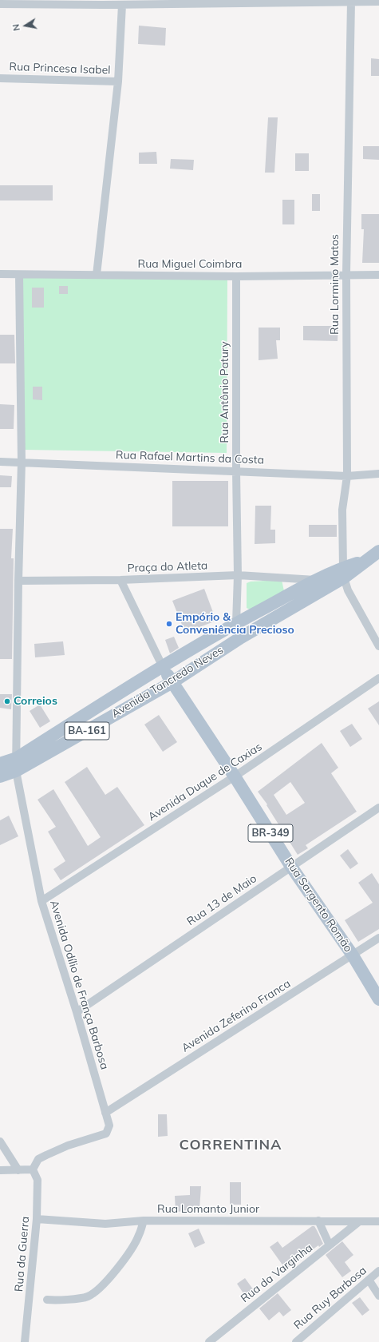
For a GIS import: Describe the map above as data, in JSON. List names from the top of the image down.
{
  "streets": {
    "main road": [
      "Avenida Tancredo Neves",
      "BA-161",
      "BR-349",
      "Rua Sargento Romão"
    ],
    "street": [
      "Rua Princesa Isabel",
      "Rua Miguel Coimbra",
      "Rua Lormino Matos",
      "Rua Antônio Patury",
      "Rua Rafael Martins da Costa",
      "Praça do Atleta",
      "Avenida Duque de Caxias",
      "Rua 13 de Maio",
      "Avenida Odílio de França Barbosa",
      "Avenida Zeferino Franca",
      "Rua Lomanto Junior",
      "Rua da Guerra",
      "Rua da Varginha",
      "Rua Ruy Barbosa"
    ]
  },
  "crossings": [
    ["Rua Miguel Coimbra", "Rua Lormino Matos"],
    ["Rua Miguel Coimbra", "Rua Antônio Patury"],
    ["Rua Miguel Coimbra", "Avenida Odílio de França Barbosa"],
    ["Rua Lormino Matos", "Rua Rafael Martins da Costa"],
    ["Rua Lormino Matos", "Avenida Tancredo Neves"],
    ["Rua Antônio Patury", "Rua Rafael Martins da Costa"],
    ["Rua Antônio Patury", "Praça do Atleta"],
    ["Rua Antônio Patury", "Avenida Tancredo Neves"],
    ["Rua Rafael Martins da Costa", "Avenida Odílio de França Barbosa"],
    ["Praça do Atleta", "Avenida Tancredo Neves"],
    ["Praça do Atleta", "Avenida Odílio de França Barbosa"],
    ["Avenida Tancredo Neves", "Rua Sargento Romão"],
    ["Avenida Tancredo Neves", "Avenida Odílio de França Barbosa"],
    ["Avenida Duque de Caxias", "Rua Sargento Romão"],
    ["Avenida Duque de Caxias", "Avenida Odílio de França Barbosa"],
    ["Rua 13 de Maio", "Rua Sargento Romão"],
    ["Rua 13 de Maio", "Avenida Odílio de França Barbosa"],
    ["Rua Sargento Romão", "Avenida Zeferino Franca"],
    ["Avenida Odílio de França Barbosa", "Avenida Zeferino Franca"],
    ["Avenida Odílio de França Barbosa", "Rua da Guerra"],
    ["Rua Lomanto Junior", "Rua da Guerra"],
    ["Rua Lomanto Junior", "Rua da Varginha"]
  ],
  "districts": ["CORRENTINA"],
  "places": ["Empório & Conveniência Precioso", "Correios"],
  "north": "left"
}
